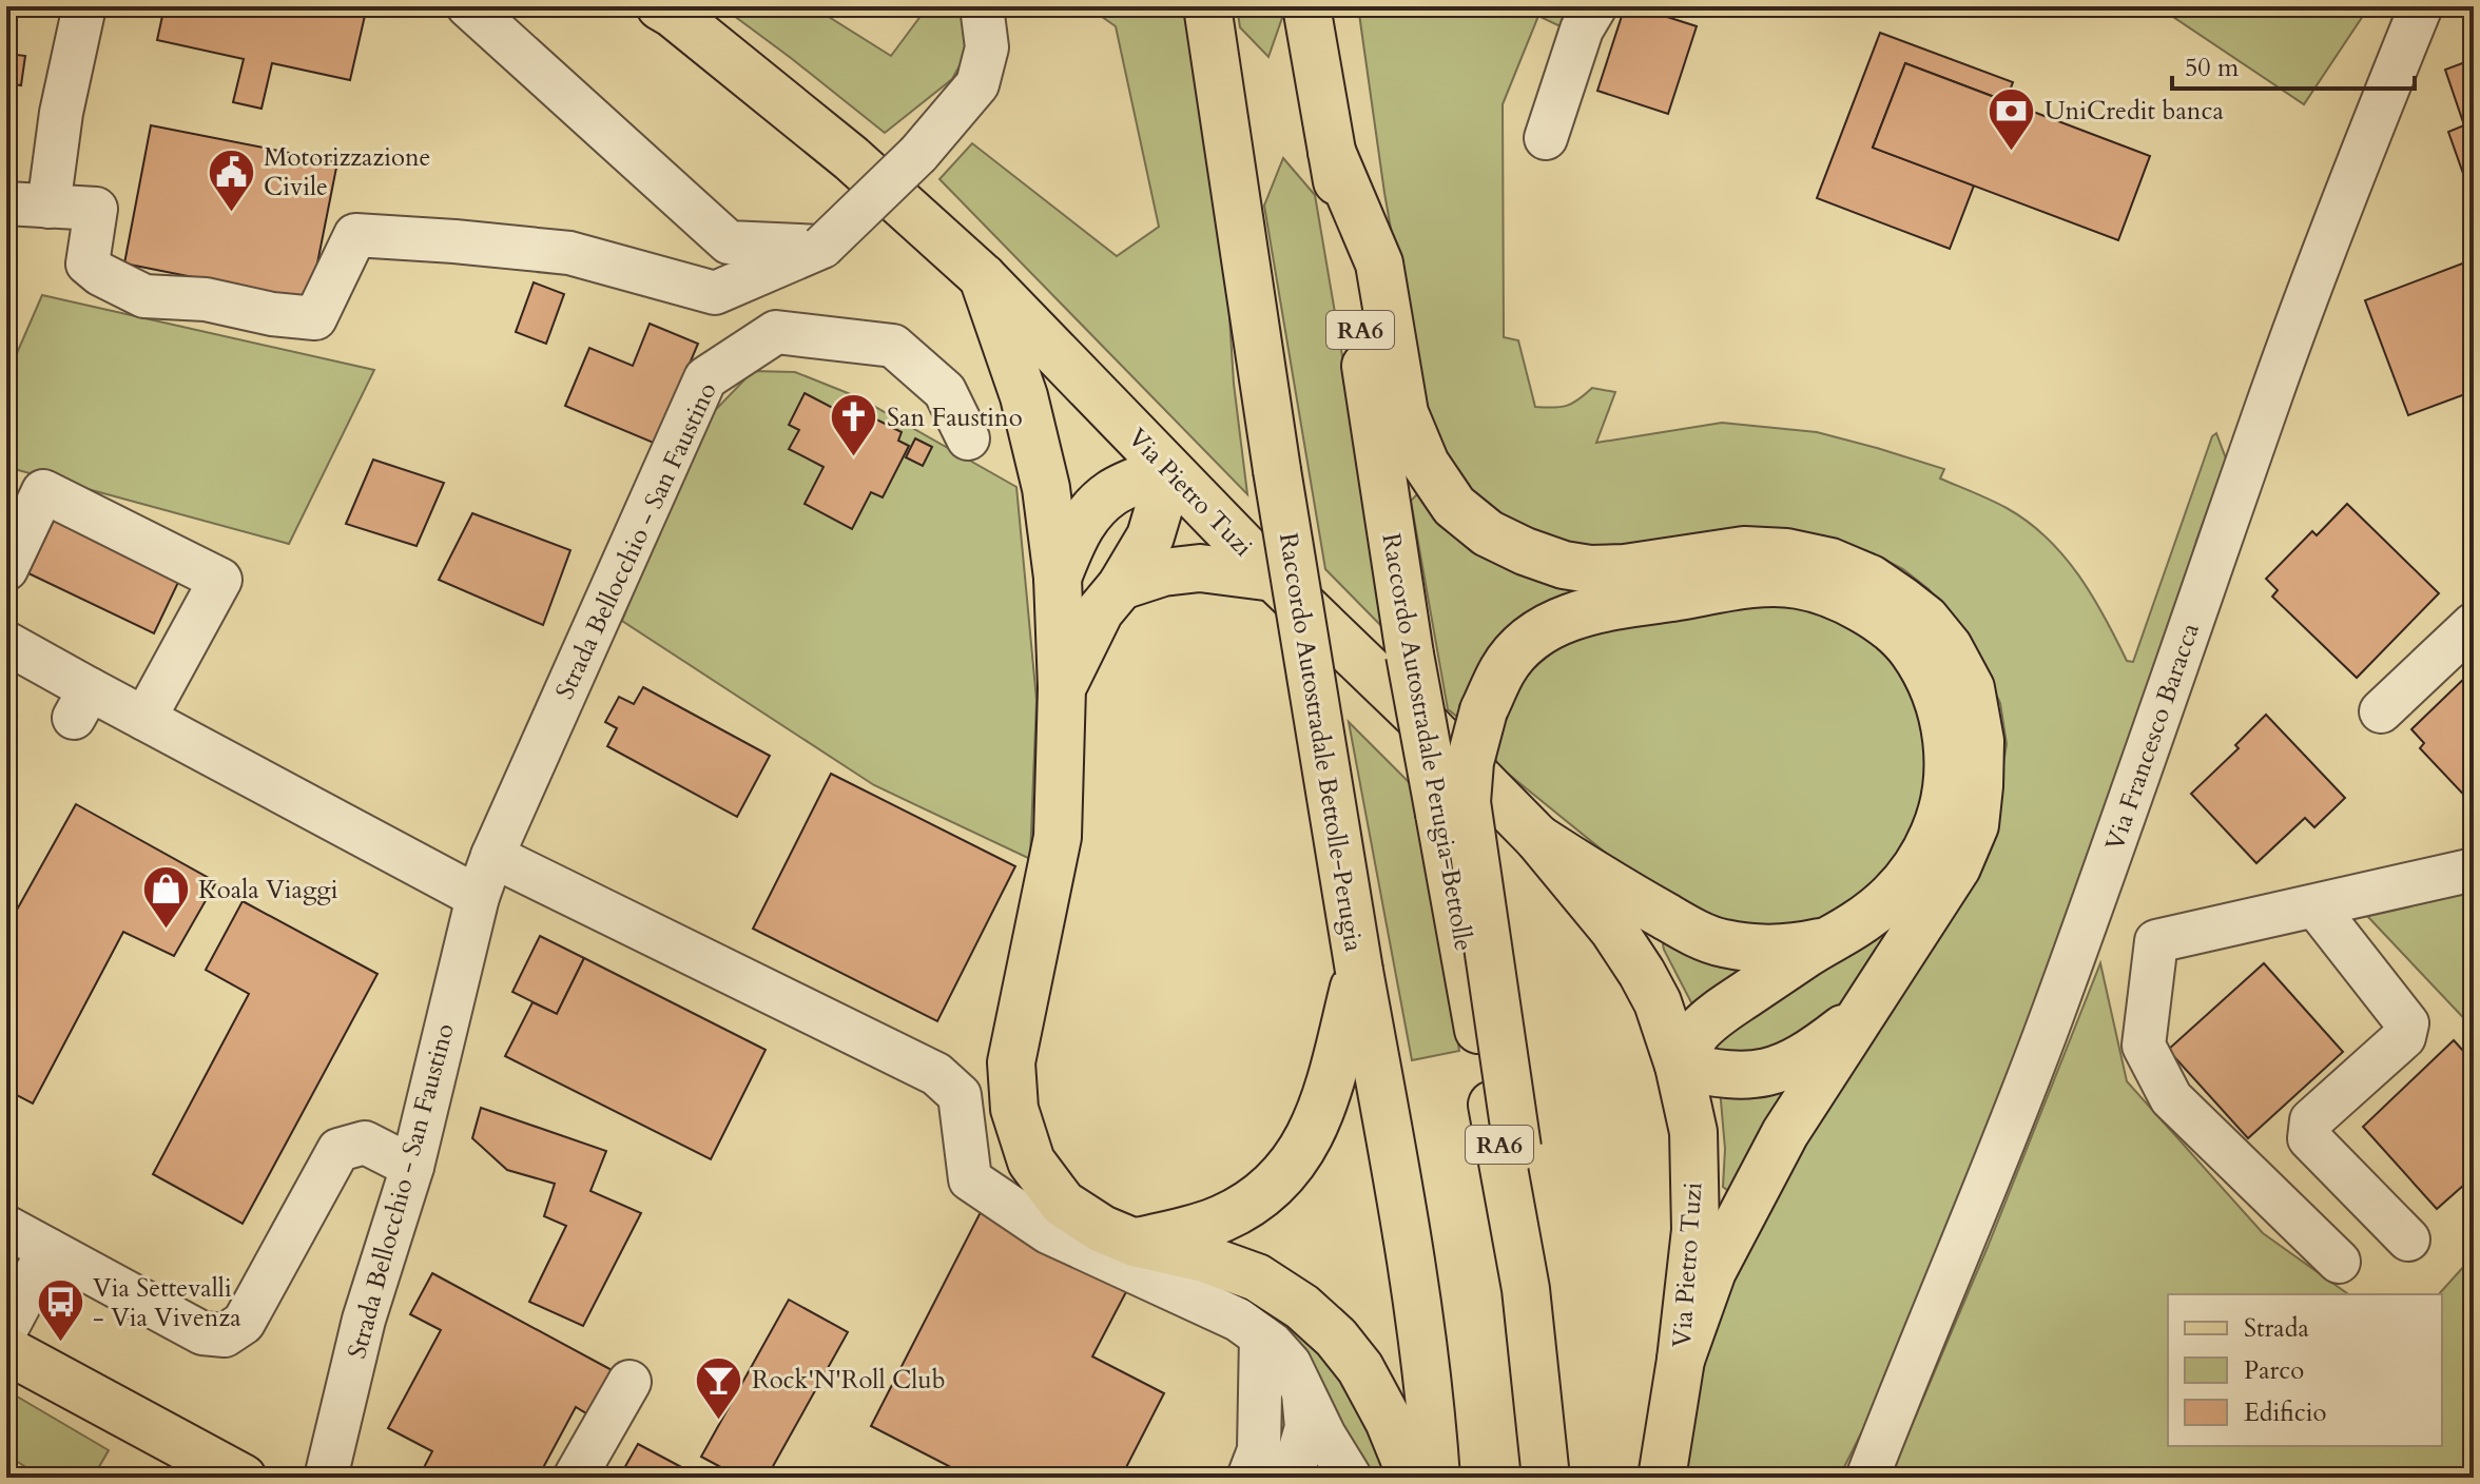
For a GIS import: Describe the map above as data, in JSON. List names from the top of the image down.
{
  "streets": {
    "main road": [
      "RA6",
      "Via Pietro Tuzi",
      "Raccordo Autostradale Bettolle-Perugia",
      "Raccordo Autostradale Perugia-Bettolle"
    ],
    "street": ["Strada Bellocchio - San Faustino", "Via Francesco Baracca"]
  },
  "places": {
    "bank": ["UniCredit banca"],
    "public building": ["Motorizzazione Civile"],
    "church": ["San Faustino"],
    "shop": ["Koala Viaggi"],
    "bus stop": ["Via Settevalli - Via Vivenza"],
    "bar": ["Rock'N'Roll Club"]
  },
  "legend": ["Strada", "Parco", "Edificio"],
  "scale_bar": "50 m"
}
